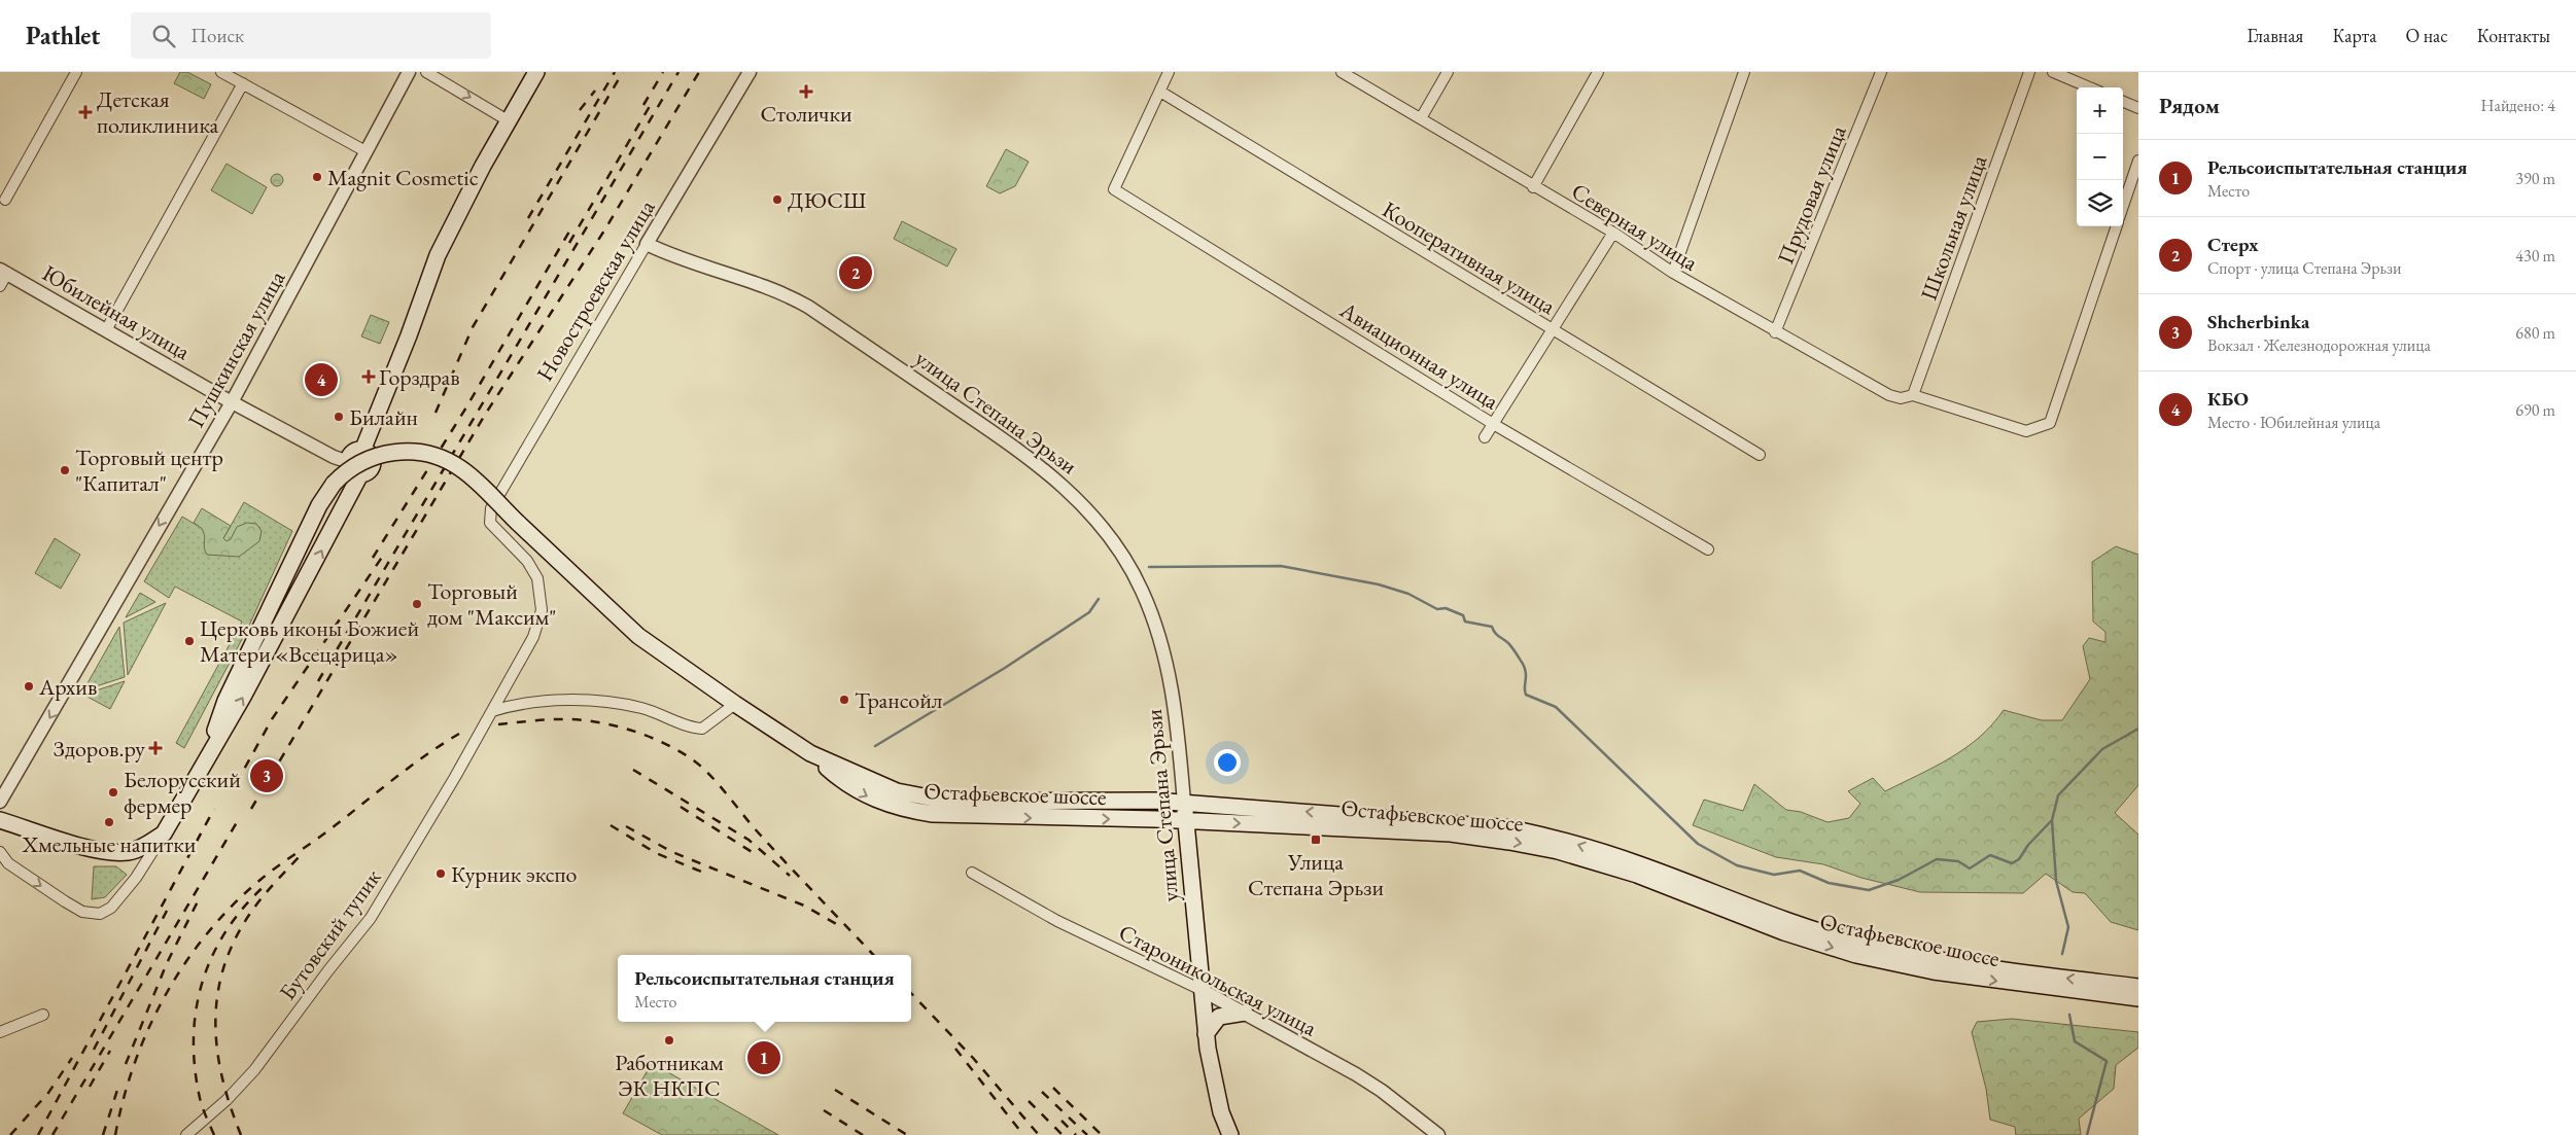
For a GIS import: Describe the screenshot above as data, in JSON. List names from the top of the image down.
{
  "streets": {
    "main road": ["улица Степана Эрьзи", "Остафьевское шоссе"],
    "street": [
      "Прудовая улица",
      "Северная улица",
      "Школьная улица",
      "Кооперативная улица",
      "Новостроевская улица",
      "Юбилейная улица",
      "Пушкинская улица",
      "Авиационная улица",
      "Бутовский тупик",
      "Староникольская улица"
    ]
  },
  "crossings": [
    ["Прудовая улица", "Северная улица"],
    ["Северная улица", "Школьная улица"],
    ["Кооперативная улица", "Авиационная улица"],
    ["Новостроевская улица", "улица Степана Эрьзи"],
    ["Новостроевская улица", "Бутовский тупик"],
    ["Юбилейная улица", "Пушкинская улица"],
    ["улица Степана Эрьзи", "Остафьевское шоссе"],
    ["улица Степана Эрьзи", "Староникольская улица"]
  ],
  "one_way": ["Пушкинская улица"],
  "places": {
    "health": [
      "Столички",
      "Детская поликлиника",
      "Горздрав",
      "Здоров.ру"
    ],
    "other": [
      "Magnit Cosmetic",
      "ДЮСШ",
      "Билайн",
      "Торговый центр \"Капитал\"",
      "Торговый дом \"Максим\"",
      "Церковь иконы Божией Матери «Всецарица»",
      "Архив",
      "Трансойл",
      "Белорусский фермер",
      "Хмельные напитки",
      "Курник экспо",
      "Работникам ЭК НКПС"
    ],
    "transit": ["Улица Степана Эрьзи"]
  },
  "page": {
    "header": "Pathlet",
    "search": "Поиск",
    "nav": [
      "Главная",
      "Карта",
      "О нас",
      "Контакты"
    ],
    "heading": ["Рядом", "Найдено: 4"],
    "map_buttons": ["+", "−"],
    "list": [
      {
        "mark": "1",
        "name": "Рельсоиспытательная станция",
        "note": "Место",
        "value": "390 m"
      },
      {
        "mark": "2",
        "name": "Стерх",
        "note": "Спорт · улица Степана Эрьзи",
        "value": "430 m"
      },
      {
        "mark": "3",
        "name": "Shcherbinka",
        "note": "Вокзал · Железнодорожная улица",
        "value": "680 m"
      },
      {
        "mark": "4",
        "name": "КБО",
        "note": "Место · Юбилейная улица",
        "value": "690 m"
      }
    ],
    "pins": [
      "2",
      "4",
      "3",
      "1"
    ],
    "popup": ["Рельсоиспытательная станция", "Место"]
  }
}
